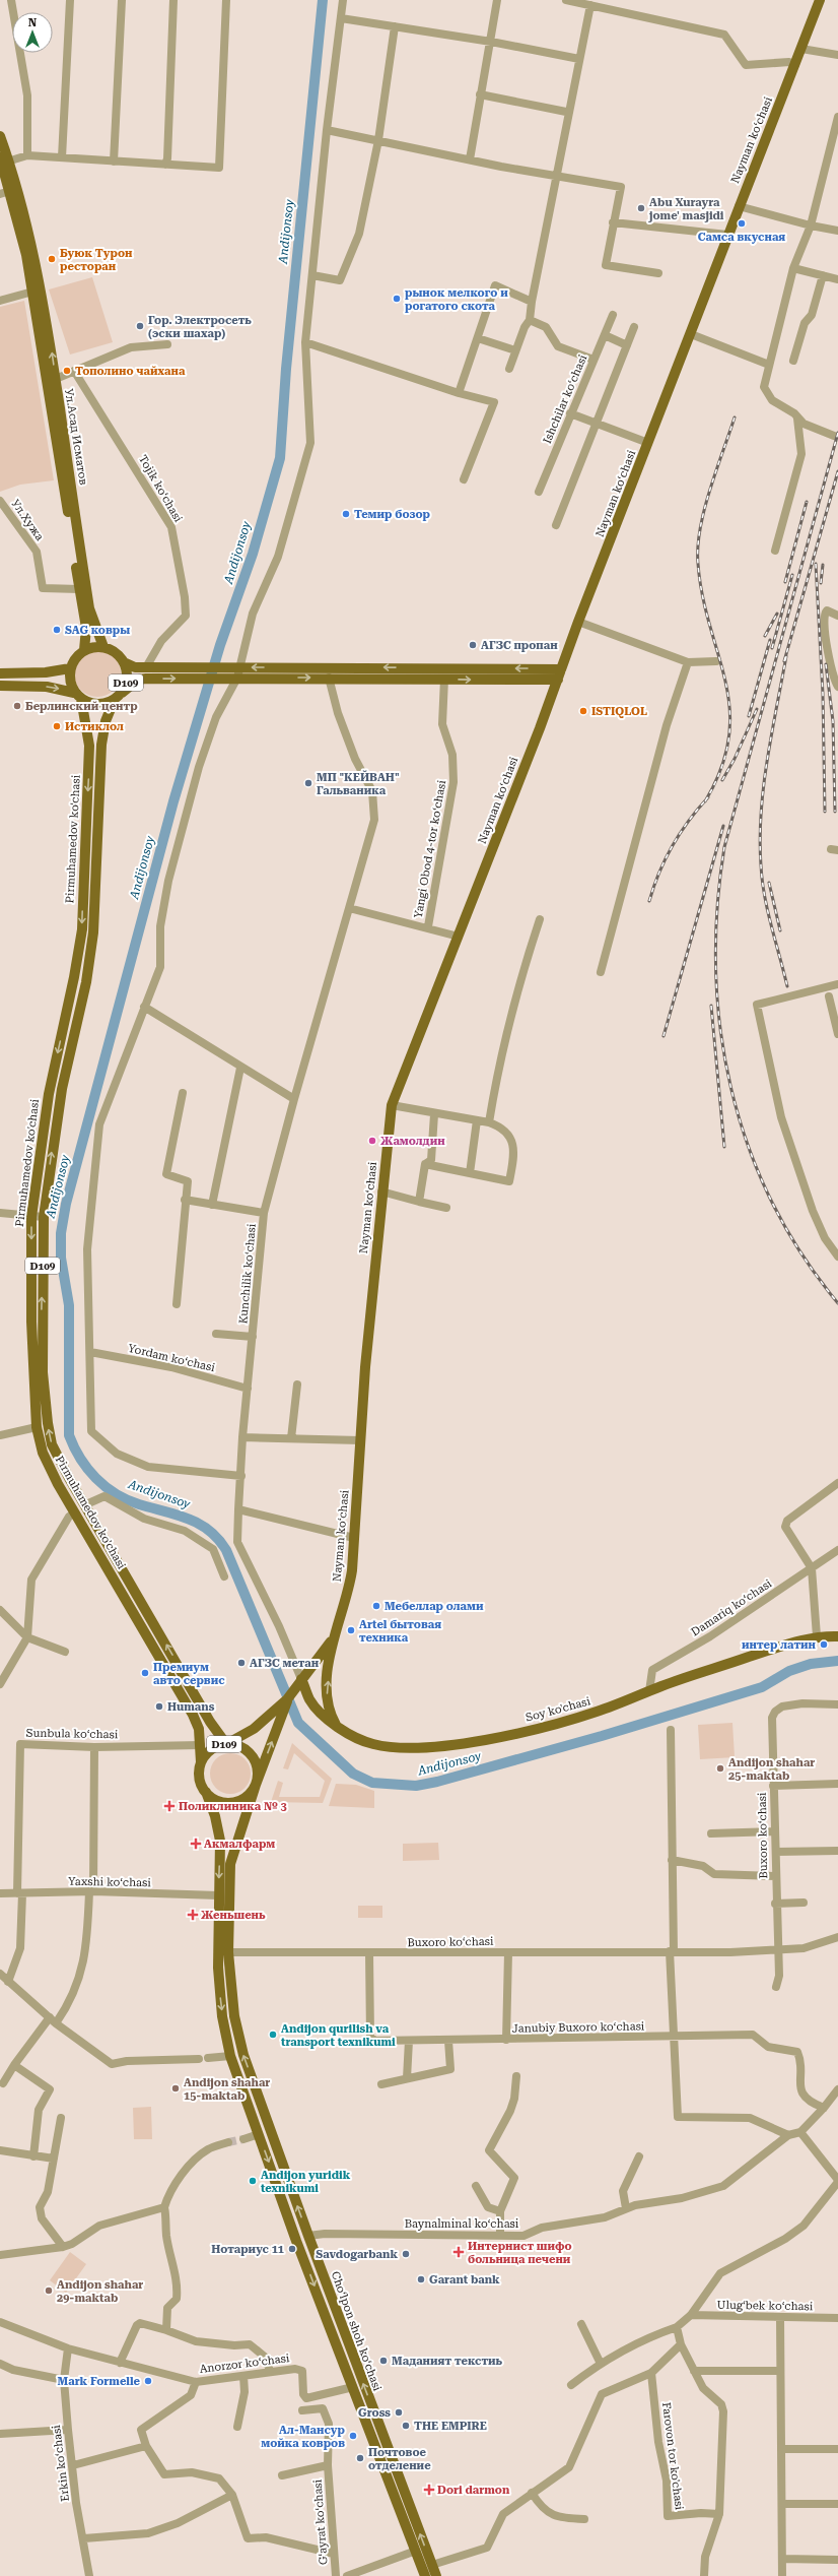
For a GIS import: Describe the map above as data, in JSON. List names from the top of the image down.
{
  "streets": {
    "main road": [
      "Nayman koʻchasi",
      "Ул.Асад Исматов",
      "D109",
      "Pirmuhamedov ko'chasi",
      "Soy ko'chasi",
      "Choʻlpon shoh koʻchasi"
    ],
    "street": [
      "Ishchilar koʻchasi",
      "Tojik koʻchasi",
      "Ул.Хужа",
      "Yangi Obod 4-tor koʻchasi",
      "Kunchilik koʻchasi",
      "Yordam koʻchasi",
      "Damariq koʻchasi",
      "Sunbula koʻchasi",
      "Buxoro koʻchasi",
      "Yaxshi koʻchasi",
      "Janubiy Buxoro koʻchasi",
      "Baynalminal koʻchasi",
      "Ulugʻbek koʻchasi",
      "Anorzor koʻchasi",
      "Farovon tor ko'chasi",
      "Erkin koʻchasi",
      "Gʻayrat koʻchasi"
    ]
  },
  "crossings": [
    ["Ул.Асад Исматов", "Ул.Хужа"],
    ["Ул.Асад Исматов", "D109"],
    ["Ул.Асад Исматов", "Pirmuhamedov ko'chasi"],
    ["D109", "Pirmuhamedov ko'chasi"],
    ["D109", "Choʻlpon shoh koʻchasi"],
    ["Pirmuhamedov ko'chasi", "Sunbula koʻchasi"],
    ["Pirmuhamedov ko'chasi", "Choʻlpon shoh koʻchasi"],
    ["Kunchilik koʻchasi", "Yordam koʻchasi"],
    ["Kunchilik koʻchasi", "Soy ko'chasi"],
    ["Damariq koʻchasi", "Soy ko'chasi"],
    ["Sunbula koʻchasi", "Yaxshi koʻchasi"],
    ["Buxoro koʻchasi", "Janubiy Buxoro koʻchasi"],
    ["Buxoro koʻchasi", "Choʻlpon shoh koʻchasi"],
    ["Yaxshi koʻchasi", "Choʻlpon shoh koʻchasi"],
    ["Janubiy Buxoro koʻchasi", "Baynalminal koʻchasi"],
    ["Baynalminal koʻchasi", "Choʻlpon shoh koʻchasi"],
    ["Choʻlpon shoh koʻchasi", "Anorzor koʻchasi"],
    ["Anorzor koʻchasi", "Erkin koʻchasi"]
  ],
  "water": ["Andijonsoy"],
  "places": {
    "other": [
      "Abu Xurayra jome' masjidi",
      "Самса вкусная",
      "Буюк Турон ресторан",
      "рынок мелкого и рогатого скота",
      "Гор. Электросеть (эски шахар)",
      "Тополино чайхана",
      "Темир бозор",
      "SAG ковры",
      "АГЗС пропан",
      "Берлинский центр",
      "ISTIQLOL",
      "Истиклол",
      "МП \"КЕЙВАН\" Гальваника",
      "Жамолдин",
      "Мебеллар олами",
      "Artel бытовая техника",
      "интер латин",
      "АГЗС метан",
      "Премиум авто сервис",
      "Humans",
      "Andijon shahar 25-maktab",
      "Andijon qurilish va transport texnikumi",
      "Andijon shahar 15-maktab",
      "Andijon yuridik texnikumi",
      "Нотариус 11",
      "Savdogarbank",
      "Garant bank",
      "Andijon shahar 29-maktab",
      "Маданият текстиь",
      "Mark Formelle",
      "Gross",
      "THE EMPIRE",
      "Ал-Мансур мойка ковров",
      "Почтовое отделение"
    ],
    "health": [
      "Поликлиника № 3",
      "Акмалфарм",
      "Женьшень",
      "Интернист шифо больница печени",
      "Dori darmon"
    ]
  },
  "north": "top"
}
